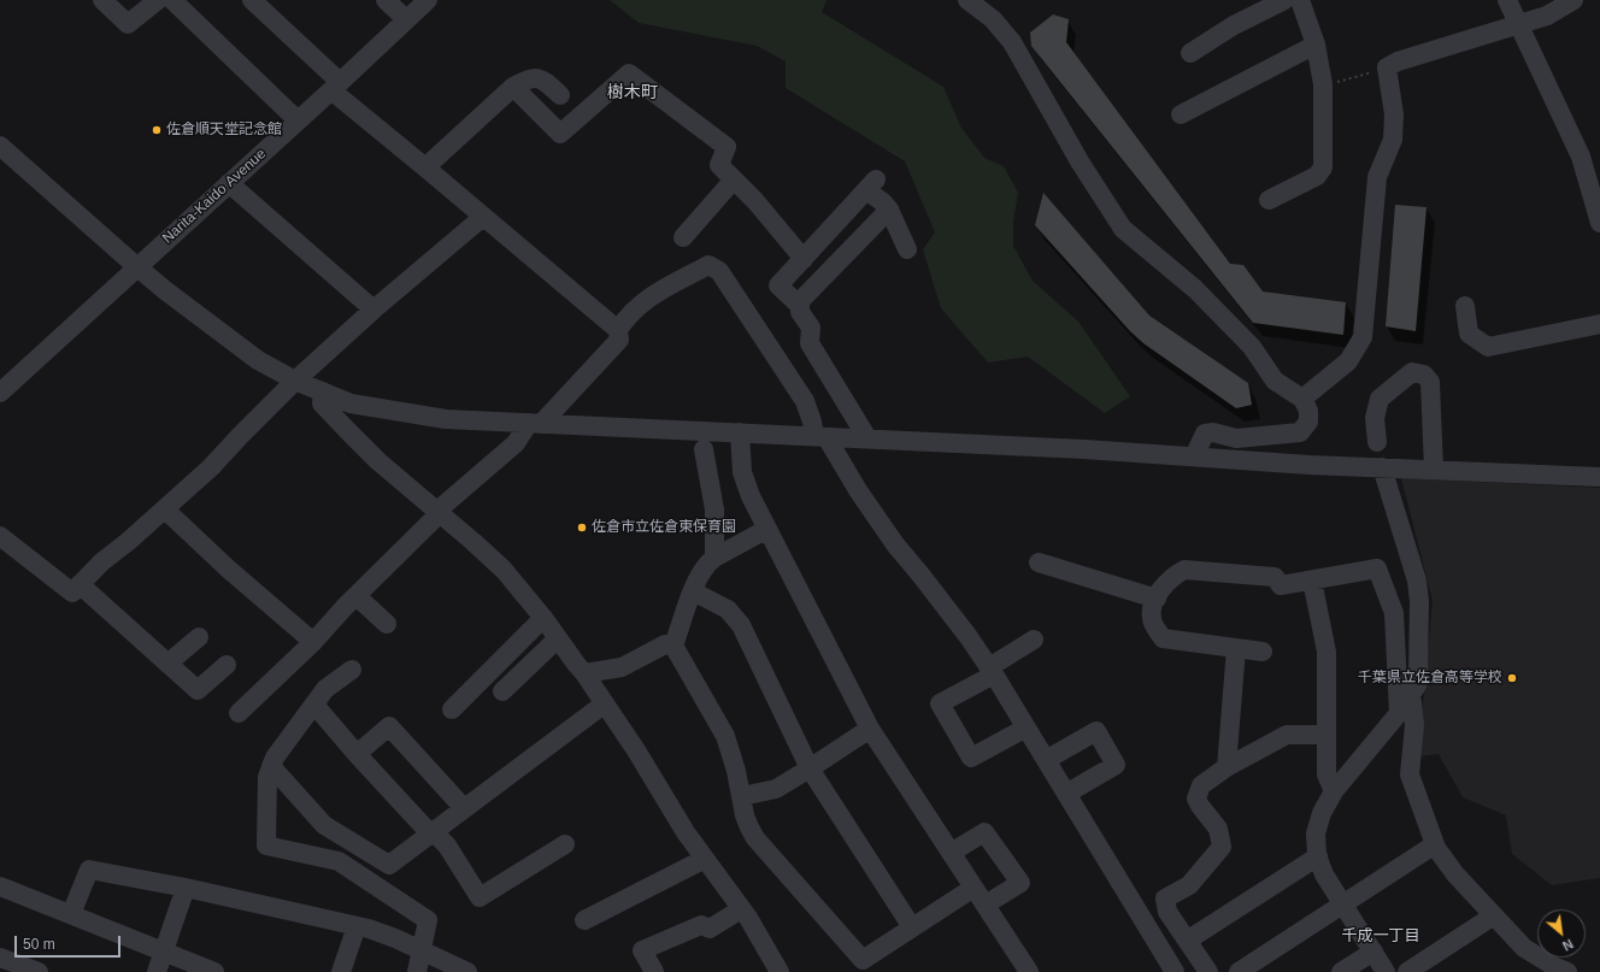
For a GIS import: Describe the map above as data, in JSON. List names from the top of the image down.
{
  "streets": {
    "street": ["Narita-Kaido Avenue"]
  },
  "districts": ["樹木町", "千成一丁目"],
  "places": ["佐倉順天堂記念館", "佐倉市立佐倉東保育園", "千葉県立佐倉高等学校"],
  "scale_bar": "50 m",
  "north": "bottom right"
}
